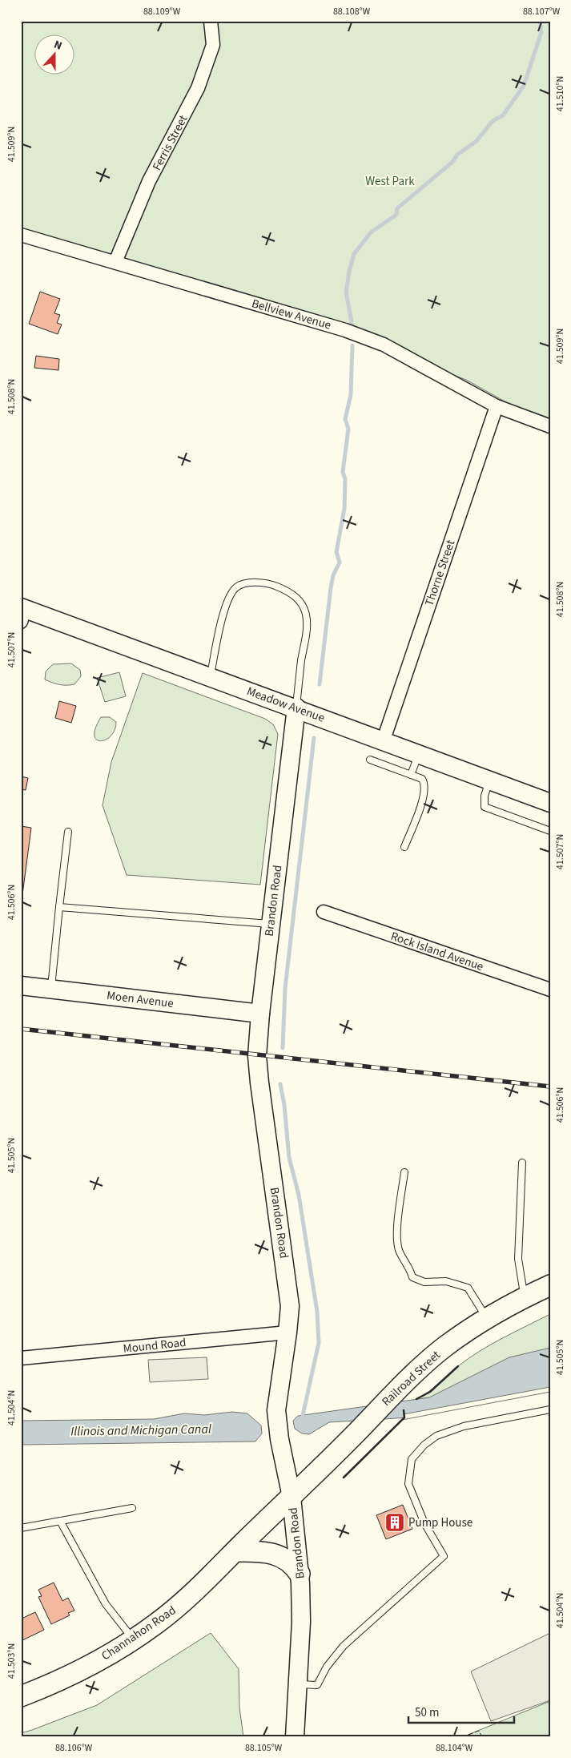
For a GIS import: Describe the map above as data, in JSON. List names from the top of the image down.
{
  "streets": {
    "main road": ["Railroad Street", "Channahon Road"],
    "street": [
      "Ferris Street",
      "Bellview Avenue",
      "Thorne Street",
      "Meadow Avenue",
      "Brandon Road",
      "Rock Island Avenue",
      "Moen Avenue",
      "Mound Road"
    ]
  },
  "crossings": [
    ["Ferris Street", "Bellview Avenue"],
    ["Bellview Avenue", "Thorne Street"],
    ["Thorne Street", "Meadow Avenue"],
    ["Meadow Avenue", "Brandon Road"],
    ["Brandon Road", "Moen Avenue"],
    ["Brandon Road", "Mound Road"],
    ["Brandon Road", "Railroad Street"],
    ["Brandon Road", "Channahon Road"],
    ["Railroad Street", "Channahon Road"]
  ],
  "water": ["Illinois and Michigan Canal"],
  "parks": ["West Park"],
  "places": {
    "building": ["Pump House"]
  },
  "scale_bar": "50 m",
  "north": "top",
  "coordinates": [
    "88.109°W",
    "88.108°W",
    "88.107°W",
    "41.510°N",
    "41.509°N",
    "41.508°N",
    "41.507°N",
    "41.506°N",
    "41.505°N",
    "41.504°N",
    "41.503°N",
    "88.106°W",
    "88.105°W",
    "88.104°W"
  ]
}
